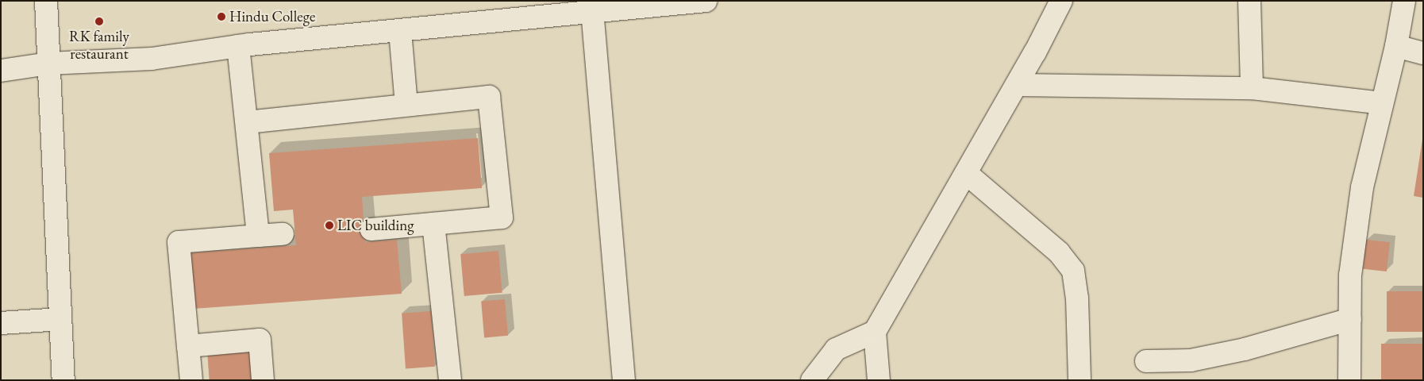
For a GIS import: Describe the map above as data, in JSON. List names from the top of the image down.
{
  "places": ["Hindu College", "RK family restaurant", "LIC building"]
}
